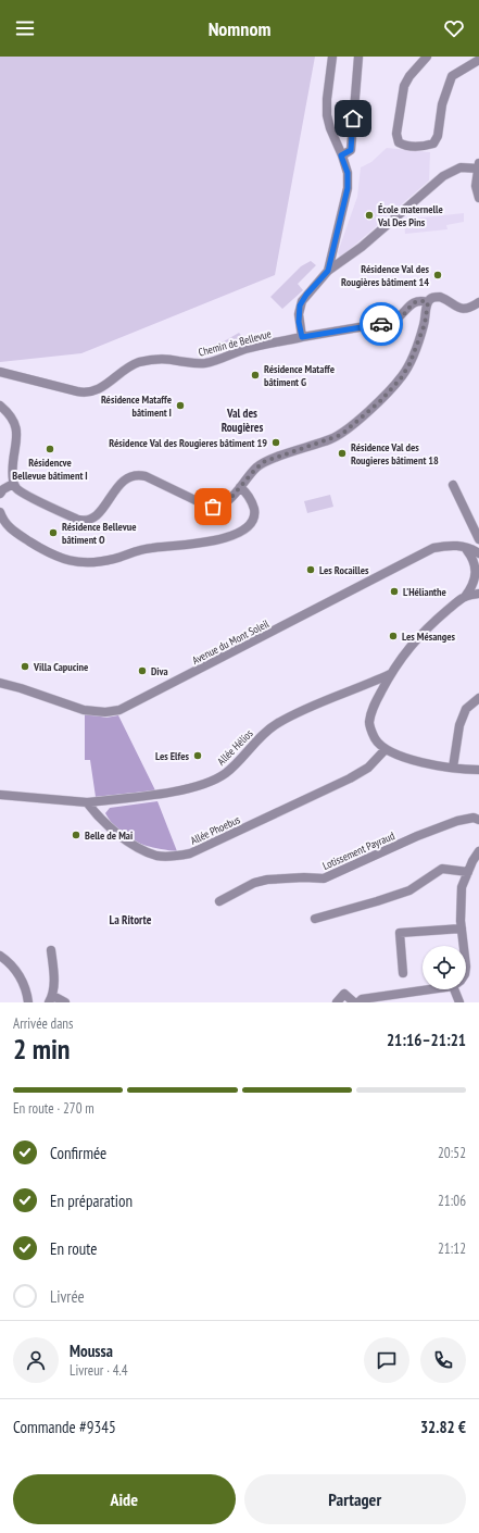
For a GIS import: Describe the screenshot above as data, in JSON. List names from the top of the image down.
{
  "streets": {
    "street": [
      "Chemin de Bellevue",
      "Avenue du Mont Soleil",
      "Allée Hélios",
      "Allée Phoebus",
      "Lotissement Payraud"
    ]
  },
  "crossings": [
    ["Allée Hélios", "Allée Phoebus"]
  ],
  "districts": ["Val des Rougières", "La Ritorte"],
  "places": [
    "École maternelle Val Des Pins",
    "Résidence Val des Rougières bâtiment 14",
    "Résidence Mataffe bâtiment G",
    "Résidence Mataffe bâtiment I",
    "Résidence Val des Rougieres bâtiment 19",
    "Résidencve Bellevue bâtiment I",
    "Résidence Val des Rougieres bâtiment 18",
    "Résidence Bellevue bâtiment O",
    "Les Rocailles",
    "L'Hélianthe",
    "Les Mésanges",
    "Villa Capucine",
    "Diva",
    "Les Elfes",
    "Belle de Mai"
  ],
  "page": {
    "header": "Nomnom",
    "heading": ["2 min", "Arrivée dans", "21:16–21:21"],
    "panel": [
      "Moussa",
      "Livreur · 4.4",
      "Commande #9345",
      "32.82 €"
    ],
    "bar": "En route · 270 m",
    "list": [
      ["Confirmée", "20:52"],
      ["En préparation", "21:06"],
      ["En route", "21:12"],
      "Livrée"
    ],
    "buttons": ["Aide", "Partager"]
  }
}
